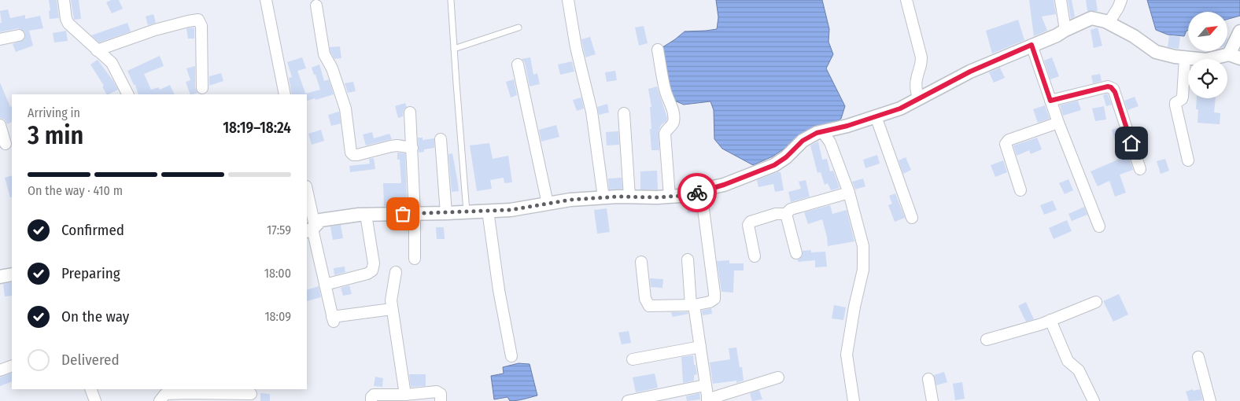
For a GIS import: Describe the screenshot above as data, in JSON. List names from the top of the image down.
{
  "north": "top right",
  "page": {
    "heading": ["3 min", "Arriving in", "18:19–18:24"],
    "bar": "On the way · 410 m",
    "list": [
      ["Confirmed", "17:59"],
      ["Preparing", "18:00"],
      ["On the way", "18:09"],
      "Delivered"
    ]
  }
}
